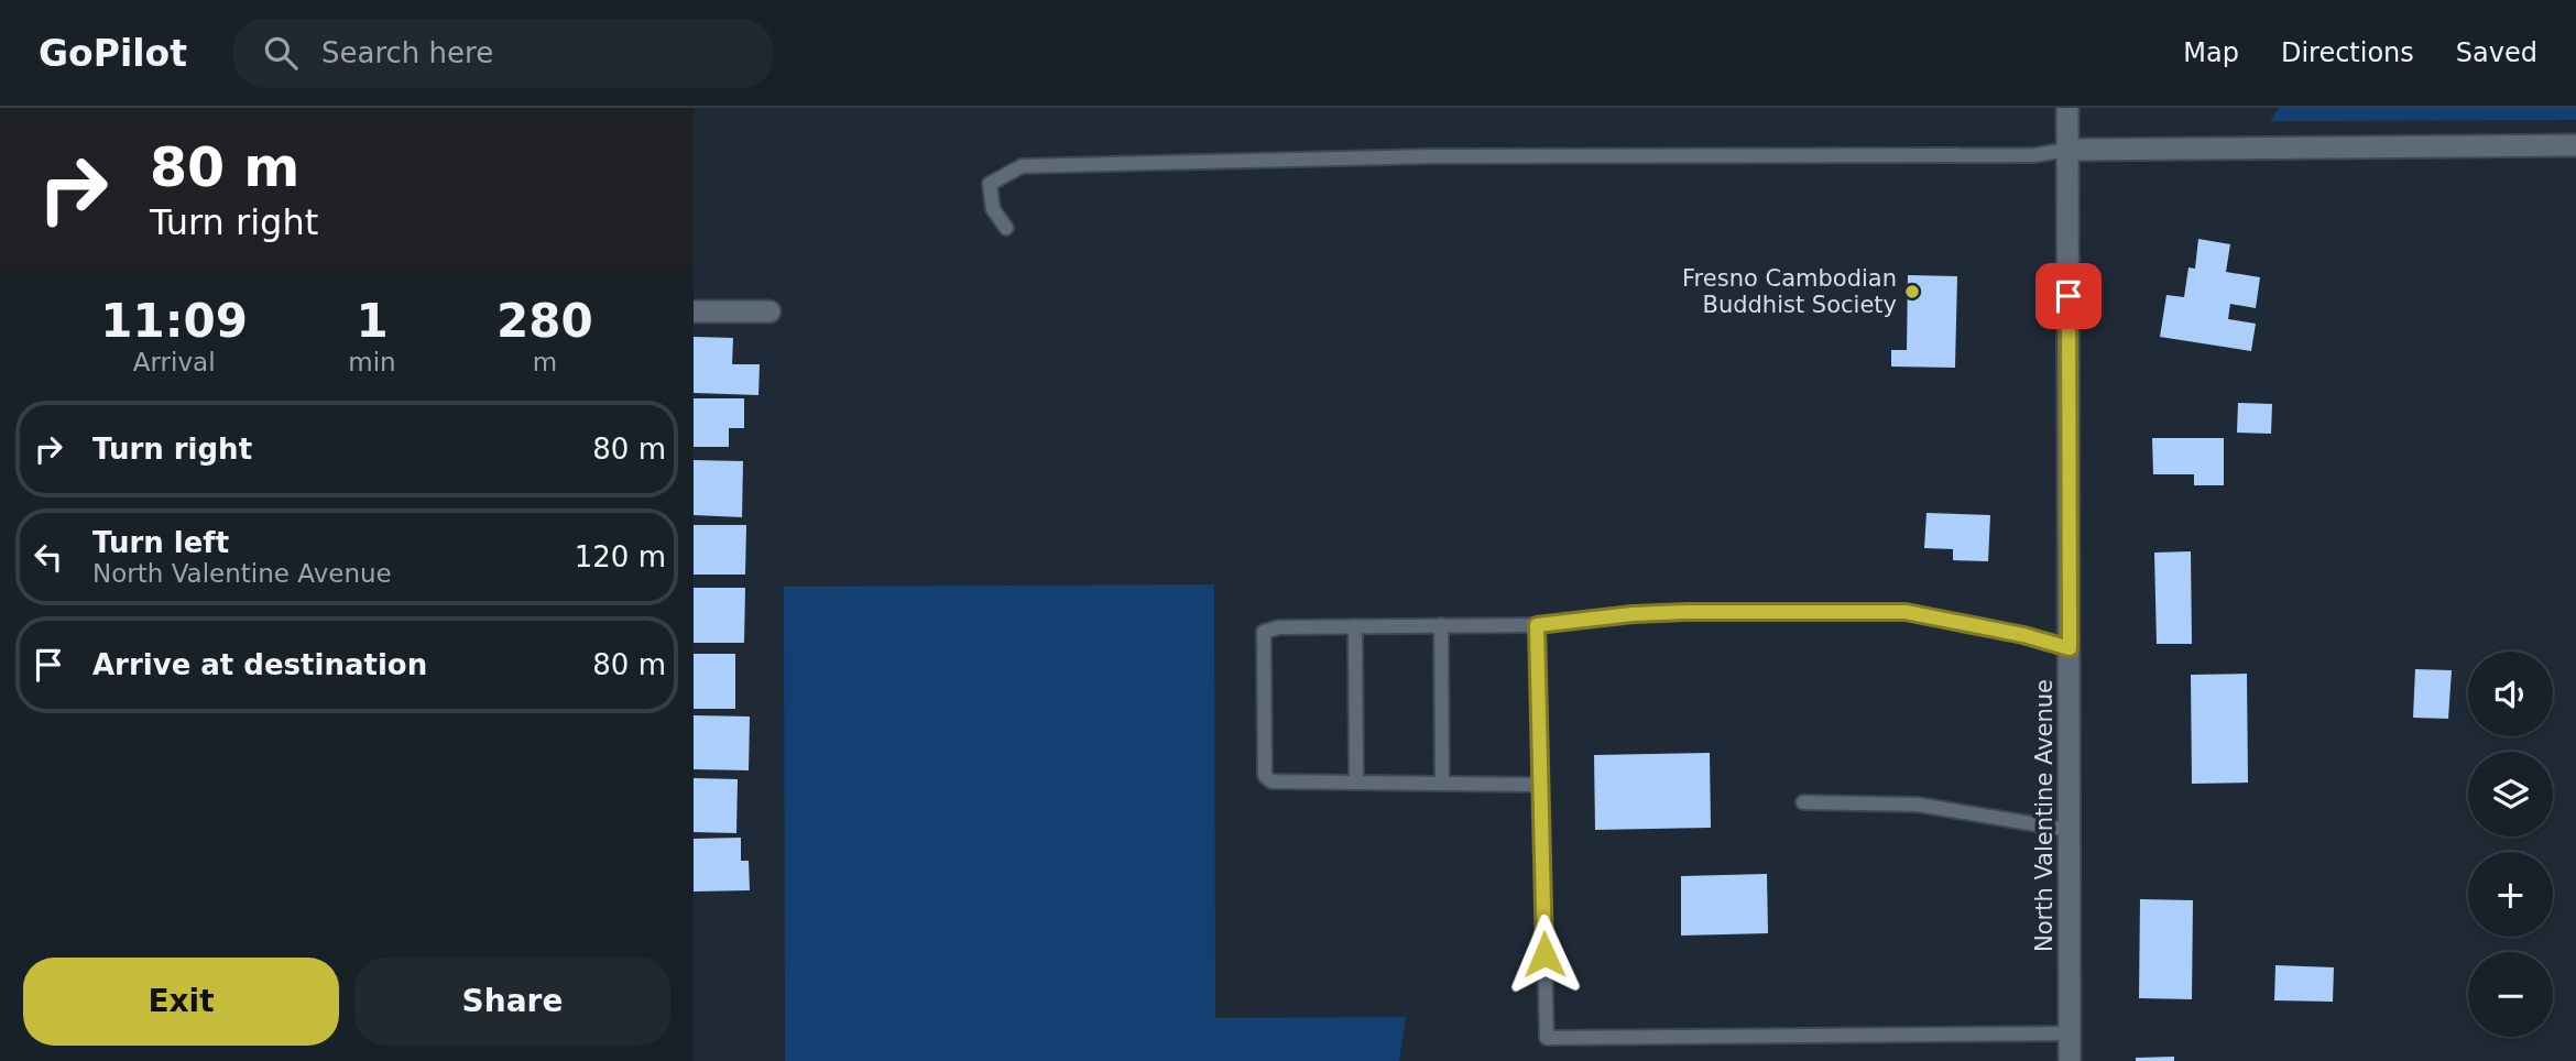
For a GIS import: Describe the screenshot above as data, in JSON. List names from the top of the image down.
{
  "streets": {
    "street": ["North Valentine Avenue"]
  },
  "places": ["Fresno Cambodian Buddhist Society"],
  "page": {
    "header": "GoPilot",
    "search": "Search here",
    "nav": ["Map", "Directions", "Saved"],
    "turn": ["80 m", "Turn right"],
    "eta": [
      "11:09",
      "Arrival",
      "1",
      "min",
      "280",
      "m"
    ],
    "list": [
      {
        "name": "Turn right",
        "value": "80 m"
      },
      {
        "name": "Turn left",
        "note": "North Valentine Avenue",
        "value": "120 m"
      },
      {
        "name": "Arrive at destination",
        "value": "80 m"
      }
    ],
    "map_buttons": ["+", "−"],
    "buttons": ["Exit", "Share"]
  }
}
